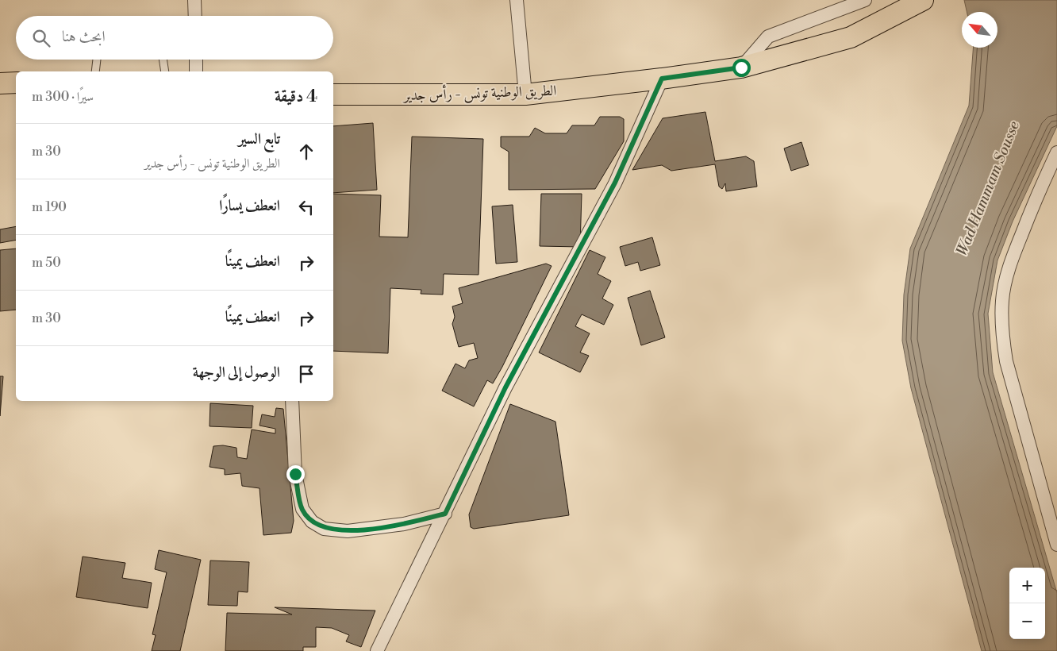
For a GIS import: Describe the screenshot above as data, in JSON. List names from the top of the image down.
{
  "streets": {
    "main road": ["الطريق الوطنية تونس - رأس جدير"]
  },
  "water": ["Wad Hammam Sousse"],
  "north": "top left",
  "page": {
    "search": "ابحث هنا",
    "heading": ["4 دقيقة", "سيرًا · 300 m"],
    "list": [
      ["تابع السير", "الطريق الوطنية تونس - رأس جدير", "30 m"],
      ["انعطف يسارًا", "190 m"],
      ["انعطف يمينًا", "50 m"],
      ["انعطف يمينًا", "30 m"],
      "الوصول إلى الوجهة"
    ],
    "map_buttons": ["+", "−"]
  }
}
